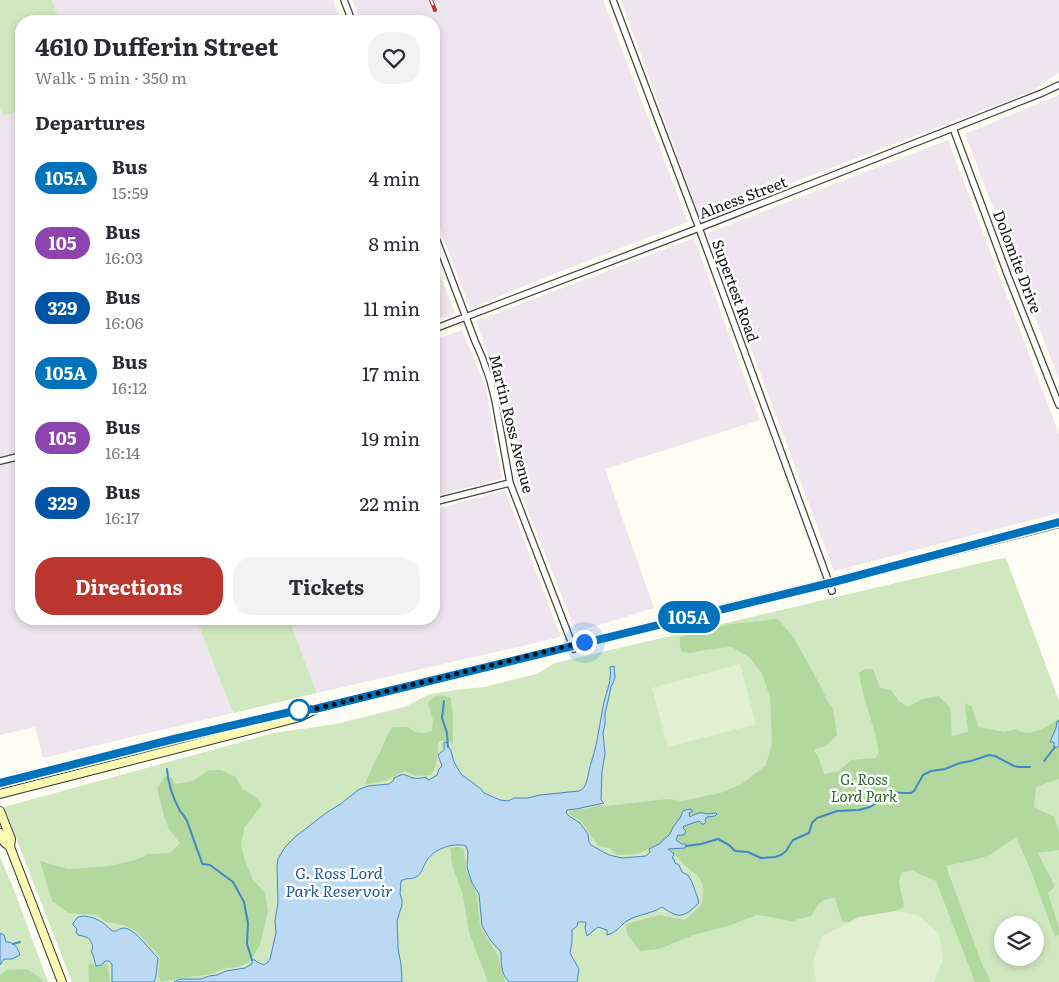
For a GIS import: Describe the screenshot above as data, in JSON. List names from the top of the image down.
{
  "streets": {
    "street": [
      "Alness Street",
      "Dolomite Drive",
      "Supertest Road",
      "Martin Ross Avenue"
    ]
  },
  "crossings": [
    ["Alness Street", "Dolomite Drive"],
    ["Alness Street", "Supertest Road"],
    ["Alness Street", "Martin Ross Avenue"]
  ],
  "water": ["G. Ross Lord Park Reservoir"],
  "parks": ["G. Ross Lord Park"],
  "lines": ["bus line 105A"],
  "page": {
    "on_map": "105A",
    "heading": [
      ["4610 Dufferin Street", "Walk · 5 min · 350 m"],
      "Departures"
    ],
    "list": [
      {
        "mark": "105A",
        "name": "Bus",
        "note": "15:59",
        "value": "4 min"
      },
      {
        "mark": "105",
        "name": "Bus",
        "note": "16:03",
        "value": "8 min"
      },
      {
        "mark": "329",
        "name": "Bus",
        "note": "16:06",
        "value": "11 min"
      },
      {
        "mark": "105A",
        "name": "Bus",
        "note": "16:12",
        "value": "17 min"
      },
      {
        "mark": "105",
        "name": "Bus",
        "note": "16:14",
        "value": "19 min"
      },
      {
        "mark": "329",
        "name": "Bus",
        "note": "16:17",
        "value": "22 min"
      }
    ],
    "buttons": ["Directions", "Tickets"]
  }
}
